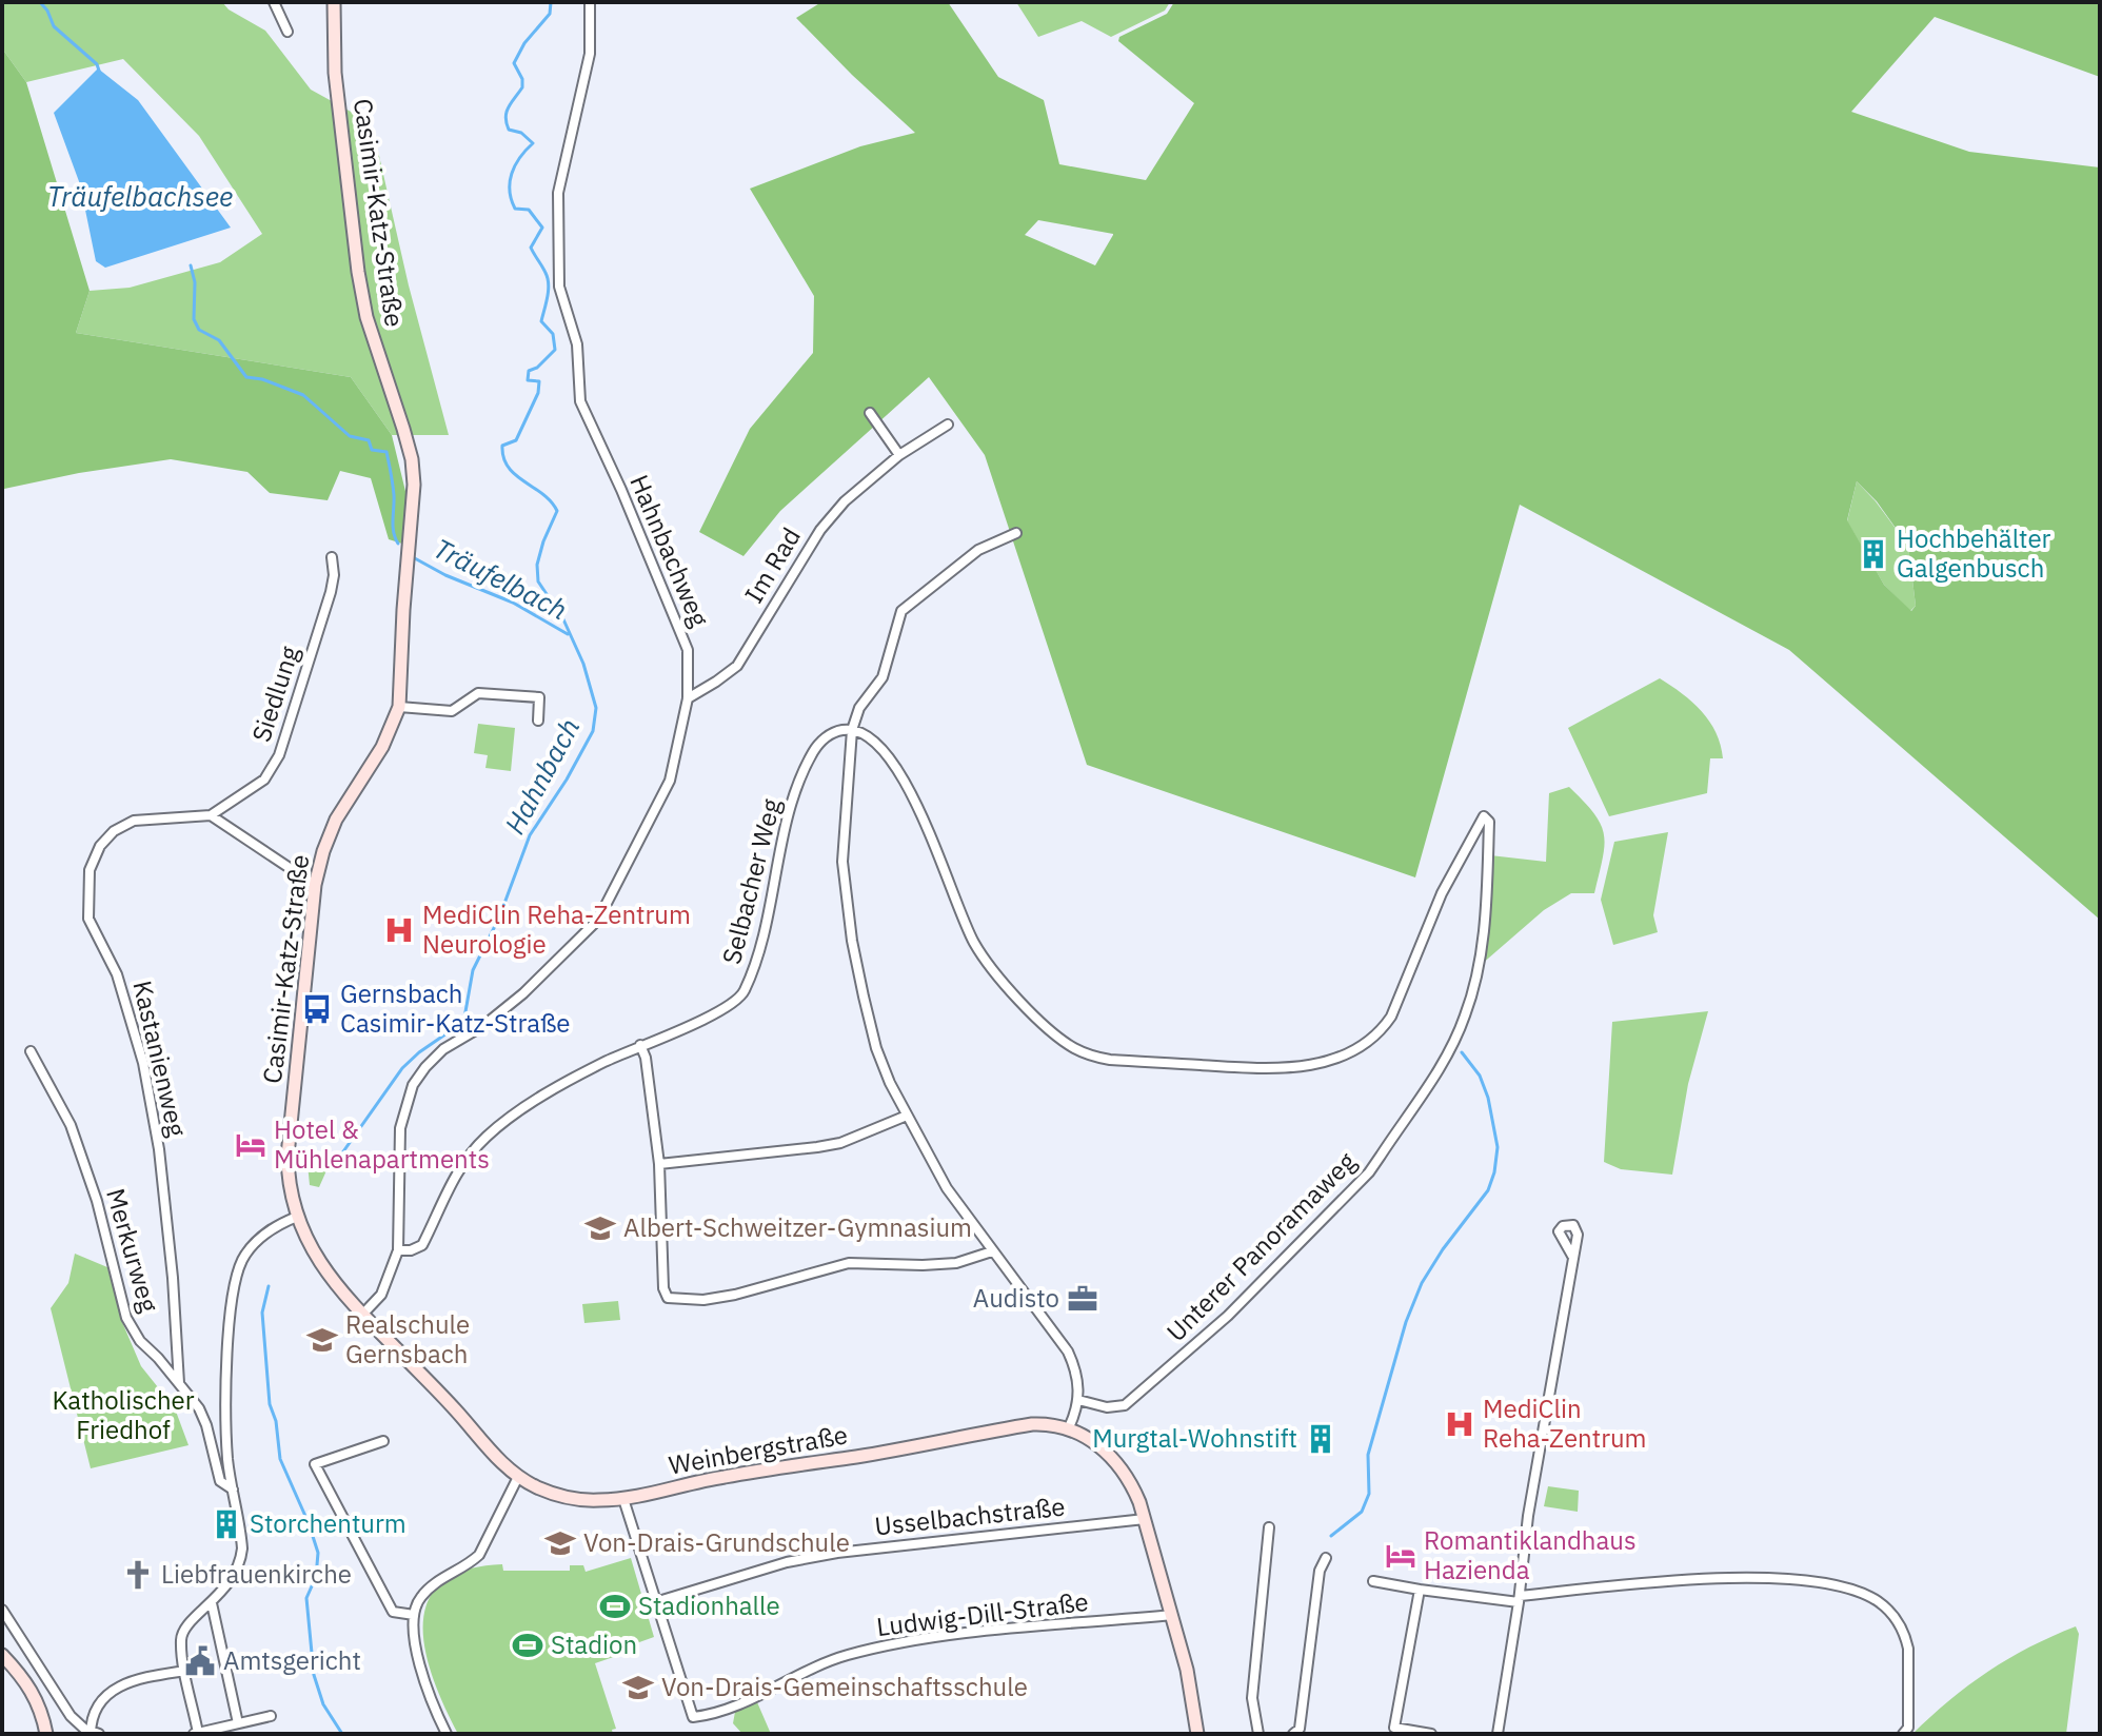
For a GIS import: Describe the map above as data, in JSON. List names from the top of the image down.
{
  "streets": {
    "street": [
      "Casimir-Katz-Straße",
      "Hahnbachweg",
      "Im Rad",
      "Siedlung",
      "Selbacher Weg",
      "Kastanienweg",
      "Unterer Panoramaweg",
      "Merkurweg",
      "Weinbergstraße",
      "Usselbachstraße",
      "Ludwig-Dill-Straße"
    ]
  },
  "crossings": [
    ["Casimir-Katz-Straße", "Weinbergstraße"],
    ["Hahnbachweg", "Im Rad"],
    ["Hahnbachweg", "Selbacher Weg"],
    ["Hahnbachweg", "Weinbergstraße"],
    ["Siedlung", "Kastanienweg"],
    ["Selbacher Weg", "Unterer Panoramaweg"],
    ["Kastanienweg", "Merkurweg"],
    ["Weinbergstraße", "Usselbachstraße"],
    ["Weinbergstraße", "Ludwig-Dill-Straße"],
    ["Usselbachstraße", "Ludwig-Dill-Straße"]
  ],
  "water": ["Träufelbachsee", "Träufelbach", "Hahnbach"],
  "parks": ["Katholischer Friedhof"],
  "places": {
    "building": ["Hochbehälter Galgenbusch", "Murgtal-Wohnstift", "Storchenturm"],
    "hospital": ["MediClin Reha-Zentrum Neurologie", "MediClin Reha-Zentrum"],
    "bus stop": ["Gernsbach Casimir-Katz-Straße"],
    "hotel": ["Hotel & Mühlenapartments", "Romantiklandhaus Hazienda"],
    "school or university": [
      "Albert-Schweitzer-Gymnasium",
      "Realschule Gernsbach",
      "Von-Drais-Grundschule",
      "Von-Drais-Gemeinschaftsschule"
    ],
    "office": ["Audisto"],
    "church": ["Liebfrauenkirche"],
    "sports": ["Stadionhalle", "Stadion"],
    "public building": ["Amtsgericht"]
  }
}
